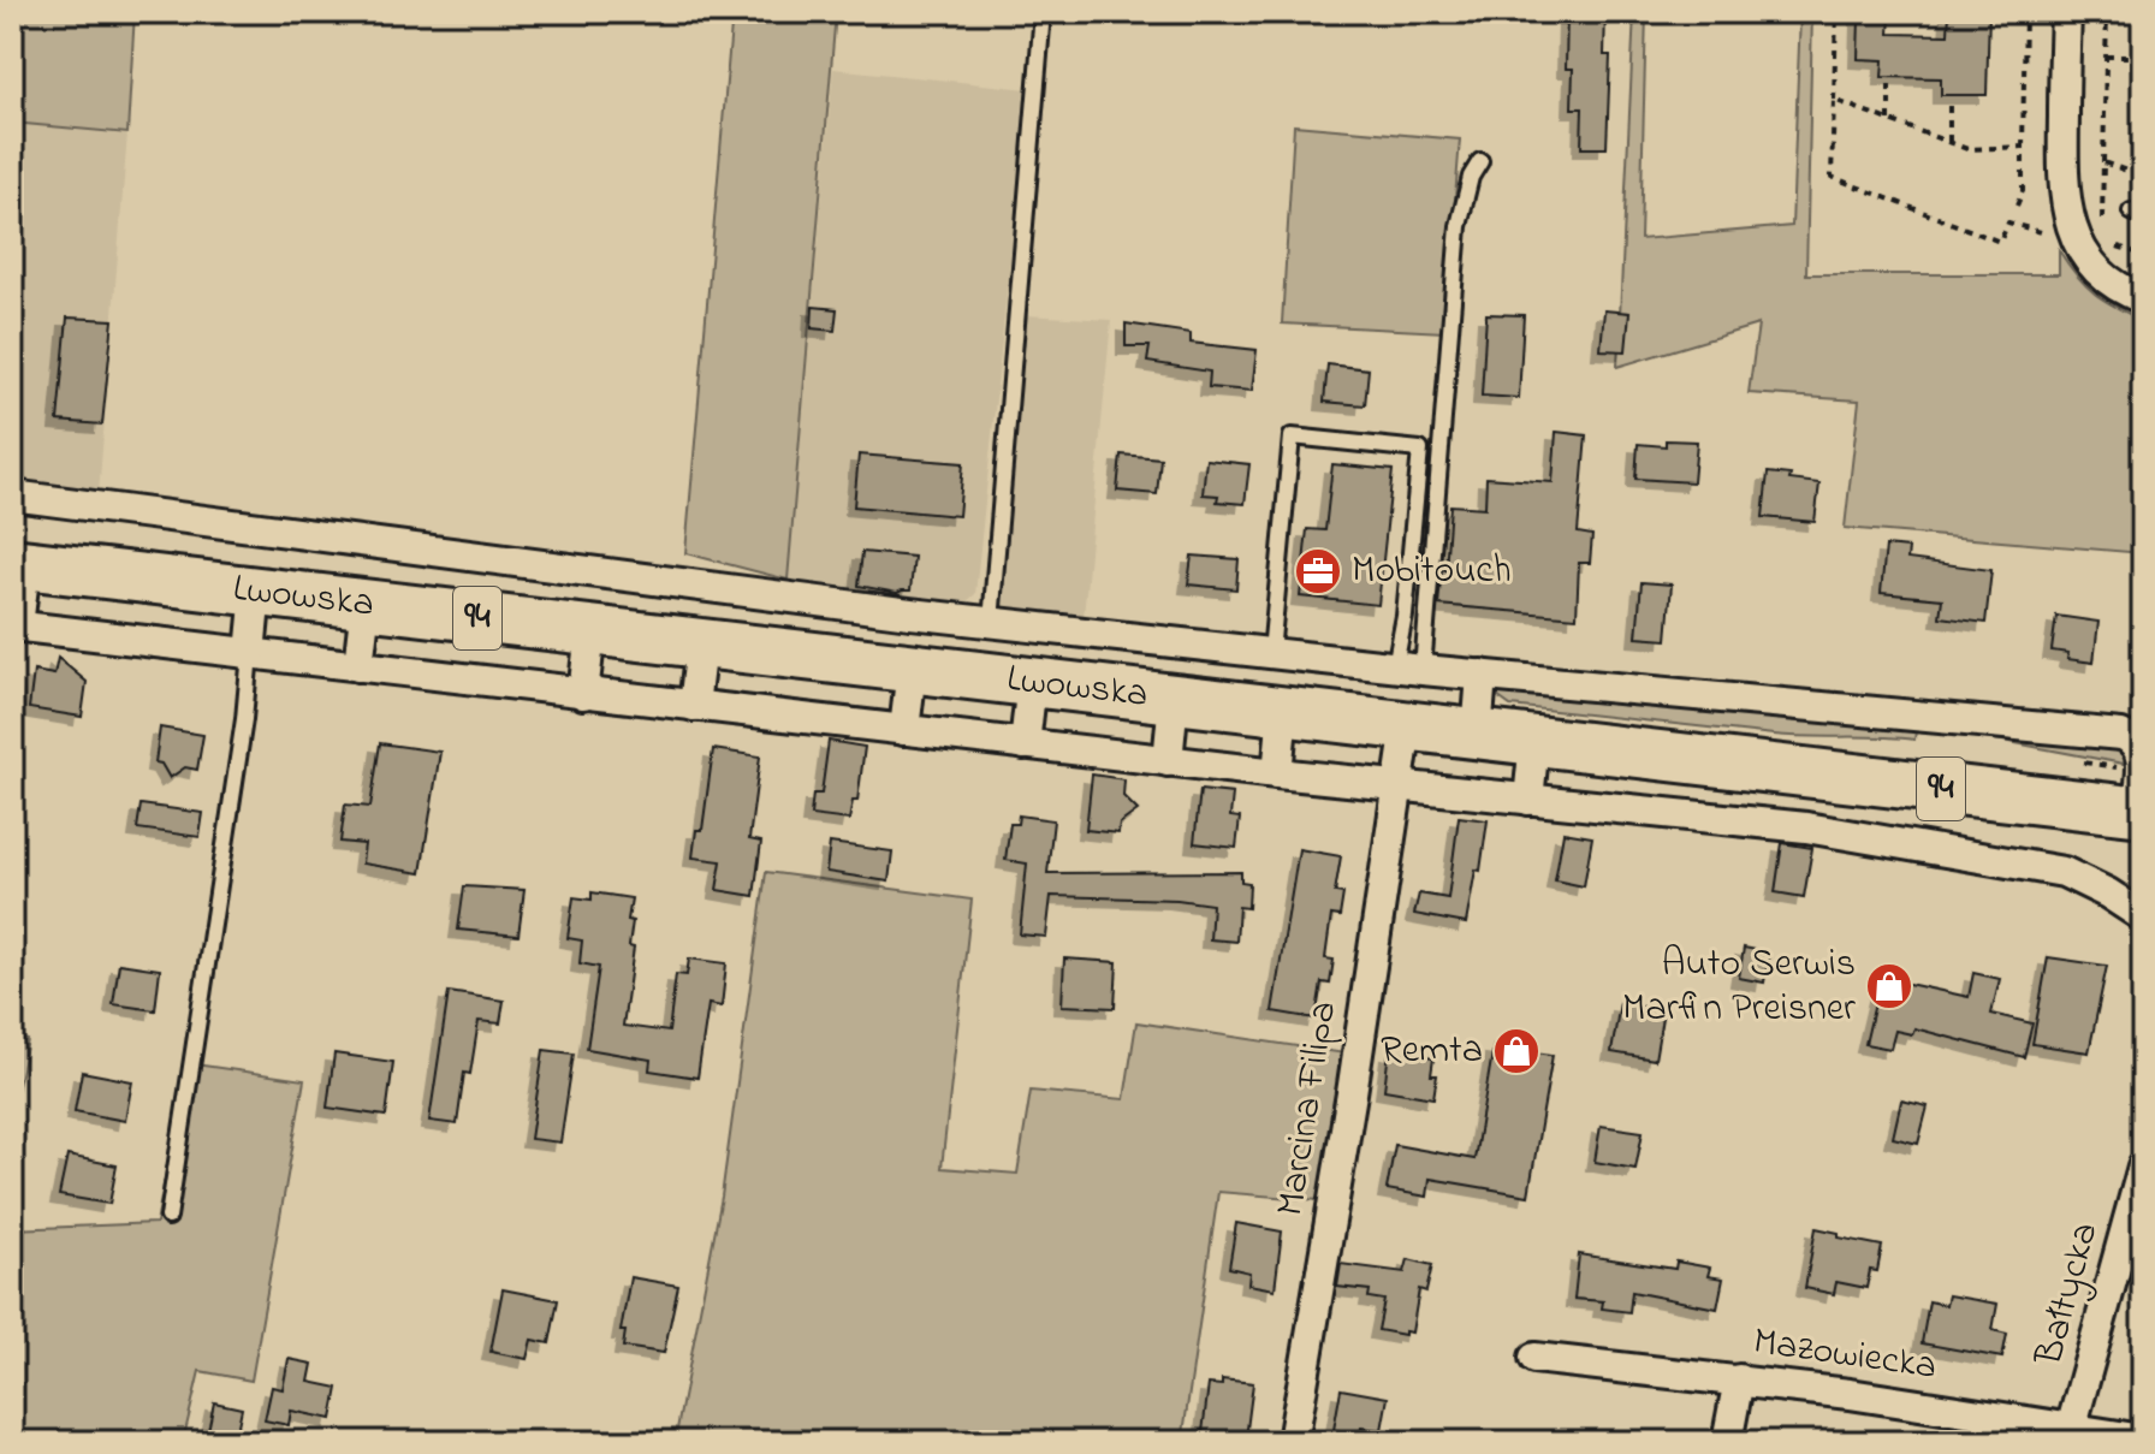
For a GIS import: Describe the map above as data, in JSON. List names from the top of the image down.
{
  "streets": {
    "main road": ["Lwowska", "94"],
    "street": ["Marcina Filipa", "Bałtycka", "Mazowiecka"]
  },
  "crossings": [
    ["Lwowska", "Marcina Filipa"],
    ["Bałtycka", "Mazowiecka"]
  ],
  "places": {
    "office": ["Mobitouch"],
    "shop": ["Auto Serwis Marfin Preisner", "Remta"]
  }
}
